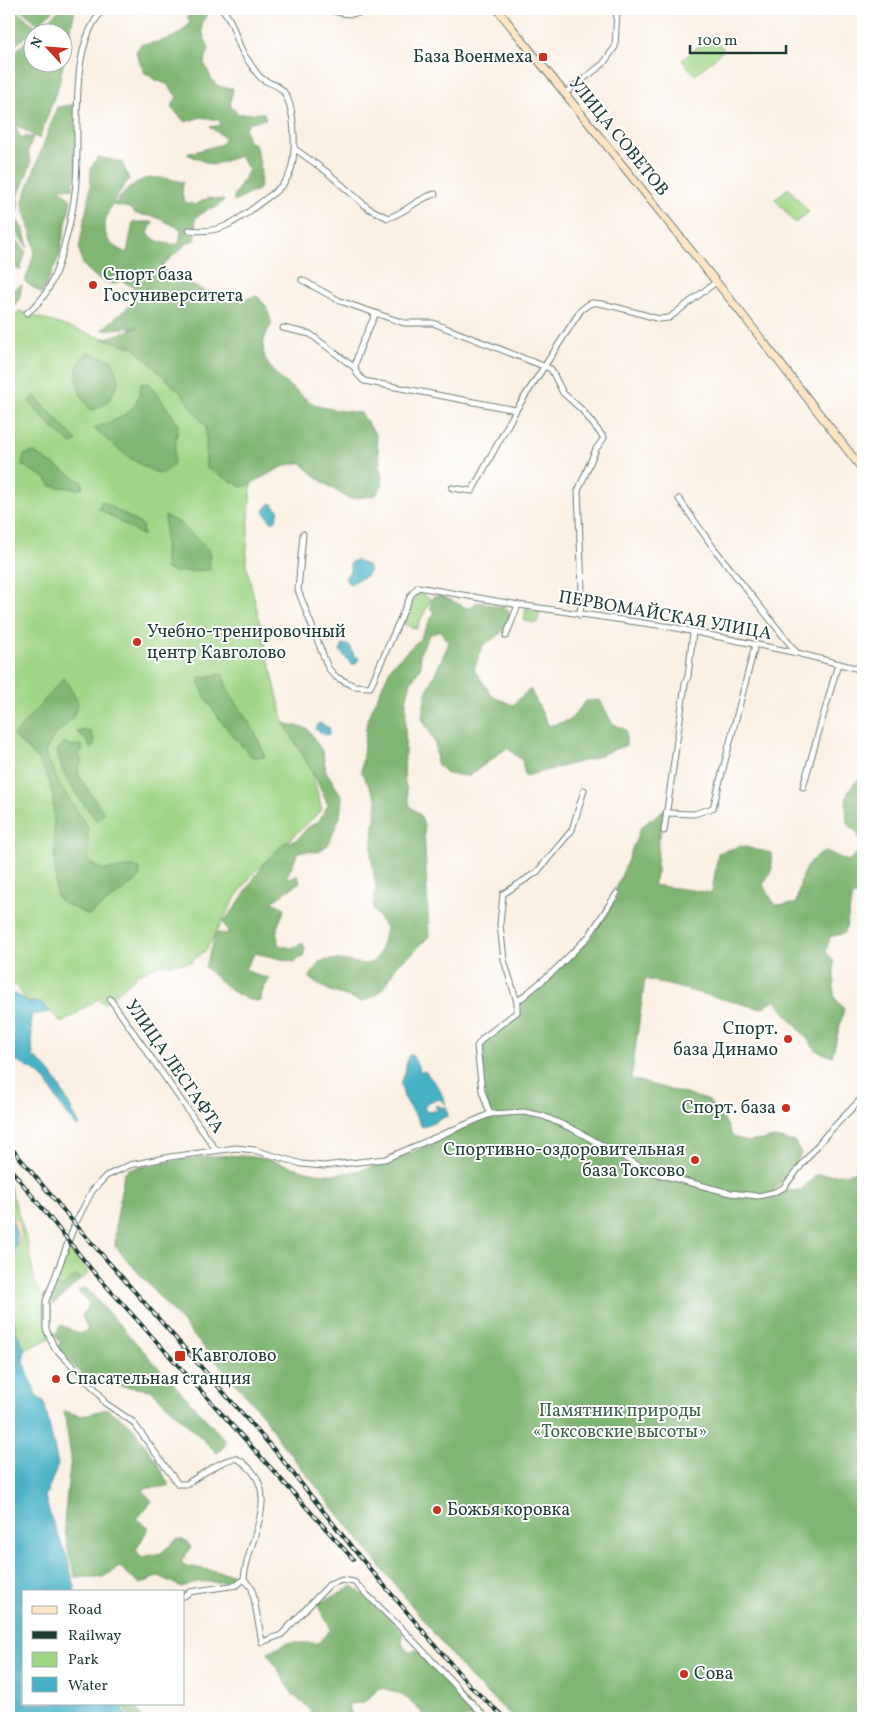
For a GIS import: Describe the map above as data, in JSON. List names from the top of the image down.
{
  "streets": {
    "main road": ["УЛИЦА СОВЕТОВ"],
    "street": ["ПЕРВОМАЙСКАЯ УЛИЦА", "УЛИЦА ЛЕСГАФТА"]
  },
  "parks": ["Памятник природы «Токсовские высоты»"],
  "places": {
    "transit": ["База Военмеха", "Кавголово"],
    "other": [
      "Спорт база Госуниверситета",
      "Учебно-тренировочный центр Кавголово",
      "Спорт. база Динамо",
      "Спорт. база",
      "Спортивно-оздоровительная база Токсово",
      "Спасательная станция",
      "Божья коровка",
      "Сова"
    ]
  },
  "legend": [
    "Road",
    "Railway",
    "Park",
    "Water"
  ],
  "scale_bar": "100 m",
  "north": "top left"
}
